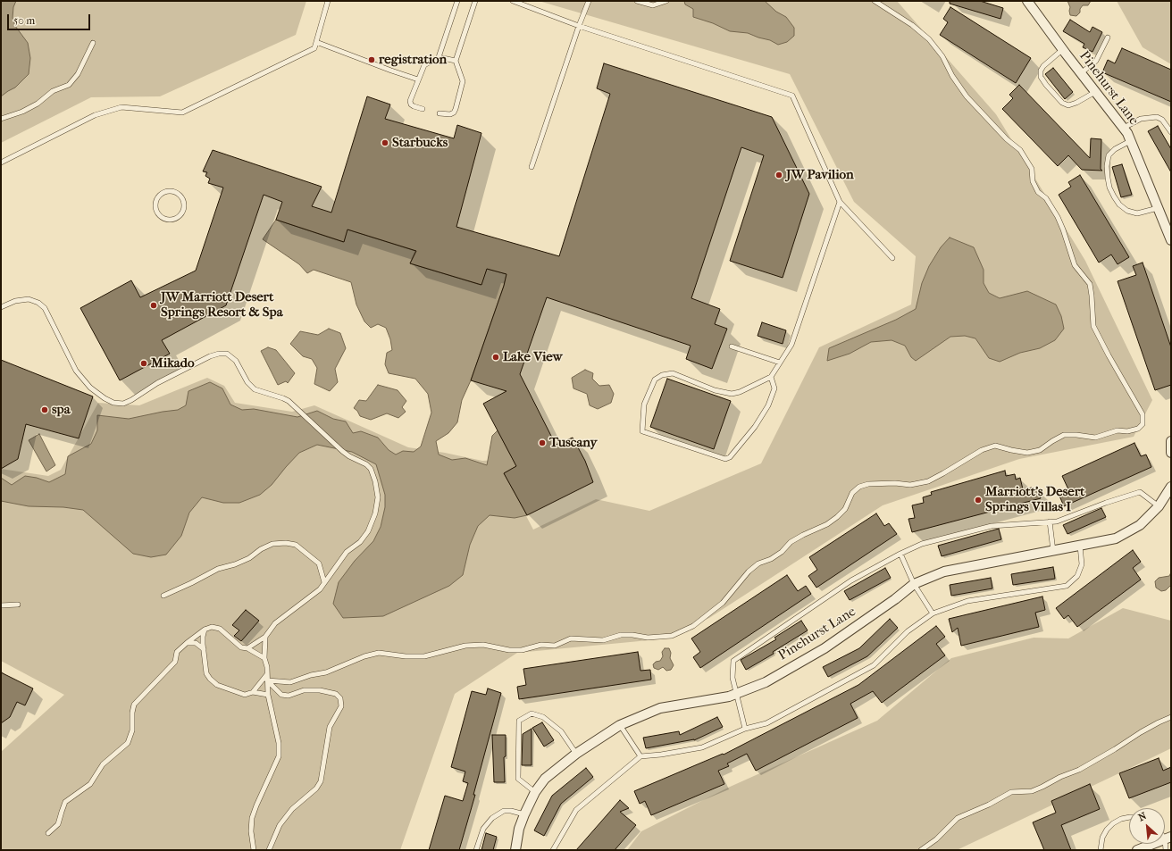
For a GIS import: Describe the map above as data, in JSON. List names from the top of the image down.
{
  "streets": {
    "street": ["Pinehurst Lane"]
  },
  "places": [
    "registration",
    "Starbucks",
    "JW Pavilion",
    "JW Marriott Desert Springs Resort & Spa",
    "Lake View",
    "Mikado",
    "spa",
    "Tuscany",
    "Marriott's Desert Springs Villas I"
  ],
  "scale_bar": "50 m",
  "north": "top left"
}
